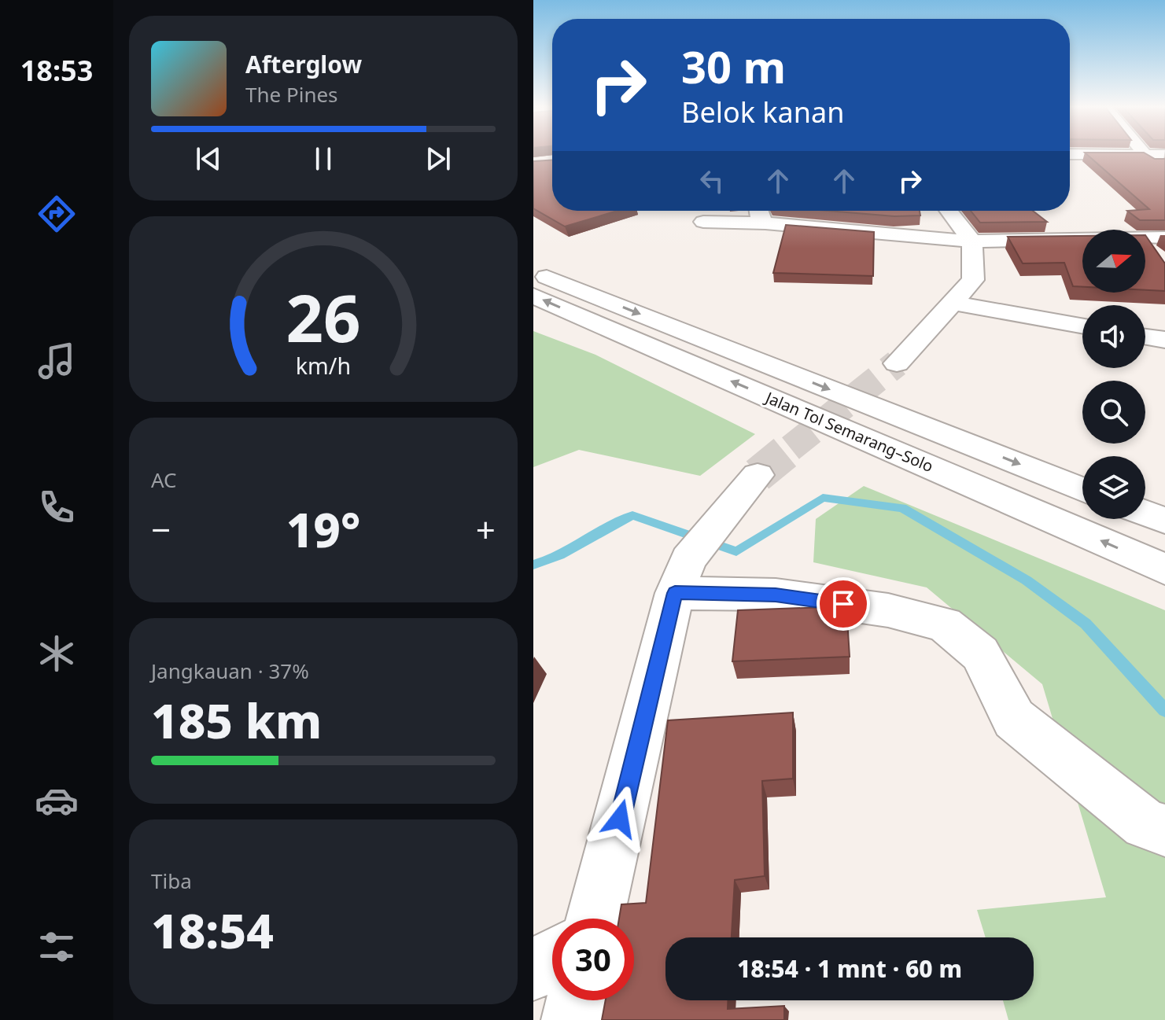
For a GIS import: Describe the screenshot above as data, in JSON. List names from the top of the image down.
{
  "streets": {
    "main road": ["Jalan Tol Semarang–Solo"]
  },
  "north": "right",
  "page": {
    "tabs": "18:53",
    "turn": ["30 m", "Belok kanan"],
    "song": ["Afterglow", "The Pines"],
    "tile": [
      "AC",
      ["Jangkauan · 37%", "185 km"],
      ["Tiba", "18:54"]
    ],
    "heat": ["−", "19°", "+"],
    "limit": "30",
    "trip": "18:54 · 1 mnt · 60 m",
    "gauge": ["26", "km/h"]
  }
}
